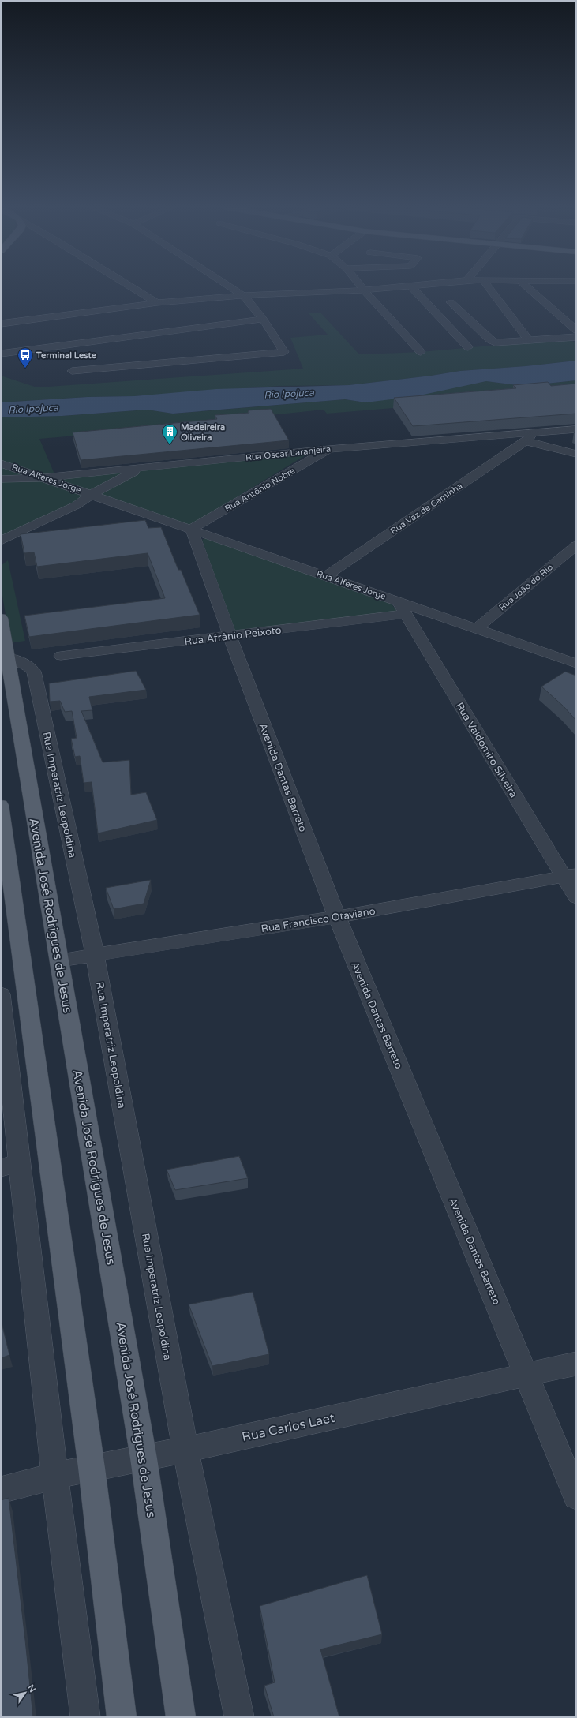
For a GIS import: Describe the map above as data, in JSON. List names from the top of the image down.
{
  "streets": {
    "main road": ["Avenida José Rodrigues de Jesus"],
    "street": [
      "Rua Oscar Laranjeira",
      "Rua Alferes Jorge",
      "Rua Antônio Nobre",
      "Rua Vaz de Caminha",
      "Rua João do Rio",
      "Rua Afrânio Peixoto",
      "Rua Valdomiro Silveira",
      "Avenida Dantas Barreto",
      "Rua Imperatriz Leopoldina",
      "Rua Francisco Otaviano",
      "Rua Carlos Laet"
    ]
  },
  "crossings": [
    ["Rua Oscar Laranjeira", "Rua Alferes Jorge"],
    ["Rua Oscar Laranjeira", "Rua Antônio Nobre"],
    ["Rua Oscar Laranjeira", "Rua Vaz de Caminha"],
    ["Rua Alferes Jorge", "Rua Antônio Nobre"],
    ["Rua Alferes Jorge", "Rua Vaz de Caminha"],
    ["Rua Alferes Jorge", "Rua João do Rio"],
    ["Rua Alferes Jorge", "Rua Afrânio Peixoto"],
    ["Rua Alferes Jorge", "Rua Valdomiro Silveira"],
    ["Rua Alferes Jorge", "Avenida Dantas Barreto"],
    ["Rua Antônio Nobre", "Avenida Dantas Barreto"],
    ["Rua Afrânio Peixoto", "Rua Valdomiro Silveira"],
    ["Rua Afrânio Peixoto", "Avenida Dantas Barreto"],
    ["Rua Valdomiro Silveira", "Rua Francisco Otaviano"],
    ["Avenida Dantas Barreto", "Rua Francisco Otaviano"],
    ["Avenida Dantas Barreto", "Rua Carlos Laet"],
    ["Rua Imperatriz Leopoldina", "Avenida José Rodrigues de Jesus"],
    ["Rua Imperatriz Leopoldina", "Rua Francisco Otaviano"],
    ["Rua Imperatriz Leopoldina", "Rua Carlos Laet"],
    ["Avenida José Rodrigues de Jesus", "Rua Francisco Otaviano"],
    ["Avenida José Rodrigues de Jesus", "Rua Carlos Laet"]
  ],
  "water": ["Rio Ipojuca"],
  "places": {
    "bus stop": ["Terminal Leste"],
    "building": ["Madeireira Oliveira"]
  },
  "north": "top right"
}
